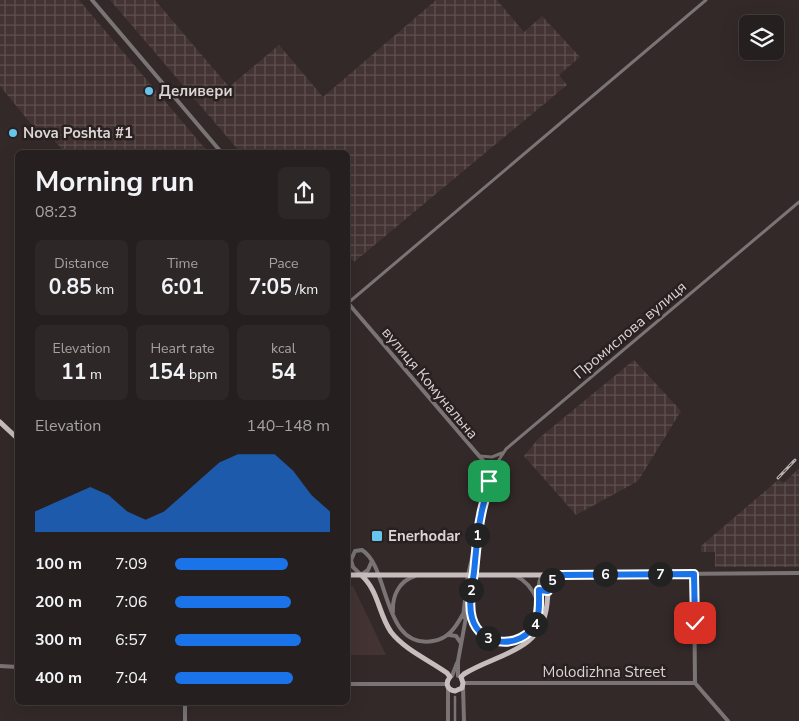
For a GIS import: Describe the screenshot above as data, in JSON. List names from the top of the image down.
{
  "streets": {
    "street": ["Промислова вулиця", "вулиця Комунальна", "Molodizhna Street"]
  },
  "crossings": [
    ["Промислова вулиця", "вулиця Комунальна"]
  ],
  "places": {
    "other": ["Деливери", "Nova Poshta #1"],
    "transit": ["Enerhodar"]
  },
  "page": {
    "heading": ["Morning run", "08:23"],
    "stats": [
      ["Distance", "0.85 km"],
      ["Time", "6:01"],
      ["Pace", "7:05 /km"],
      ["Elevation", "11 m"],
      ["Heart rate", "154 bpm"],
      ["kcal", "54"]
    ],
    "chart": ["Elevation", "140–148 m"],
    "pins": [
      "1",
      "6",
      "7",
      "5",
      "2",
      "4",
      "3"
    ],
    "list": [
      {
        "name": "100 m",
        "note": "7:09"
      },
      {
        "name": "200 m",
        "note": "7:06"
      },
      {
        "name": "300 m",
        "note": "6:57"
      },
      {
        "name": "400 m",
        "note": "7:04"
      }
    ]
  }
}
